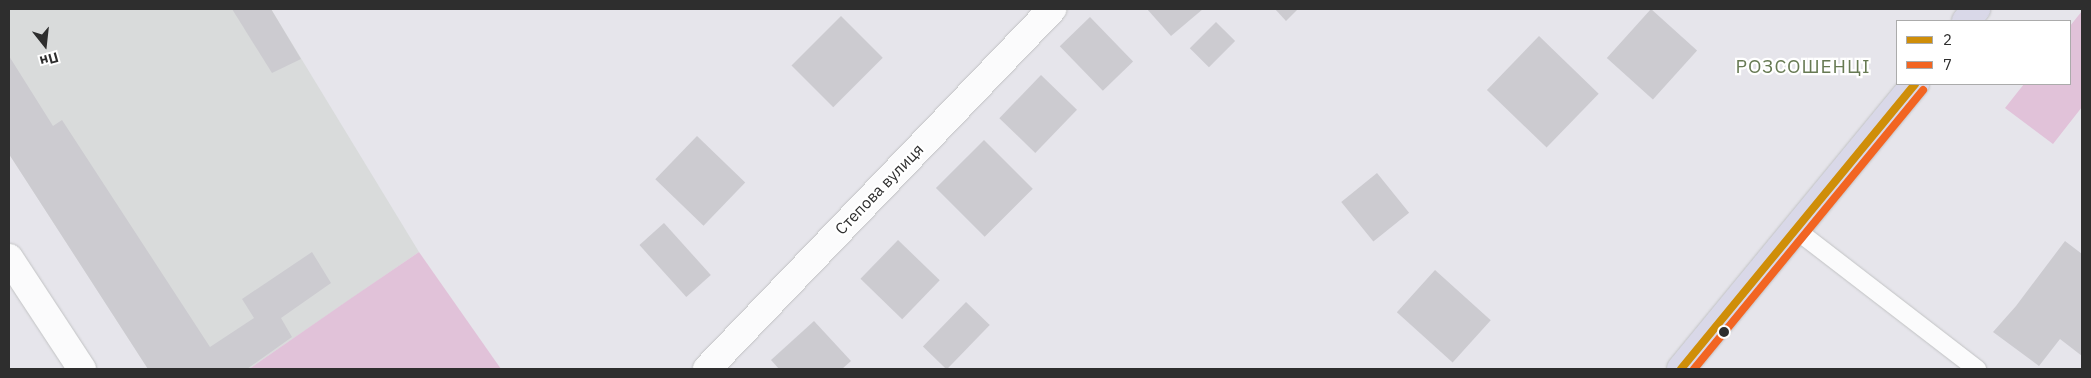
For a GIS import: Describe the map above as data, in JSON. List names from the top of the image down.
{
  "streets": {
    "street": ["Степова вулиця"]
  },
  "districts": ["РОЗСОШЕНЦІ"],
  "lines": ["transit line 2", "transit line 7"],
  "legend": ["2", "7"],
  "north": "bottom"
}
